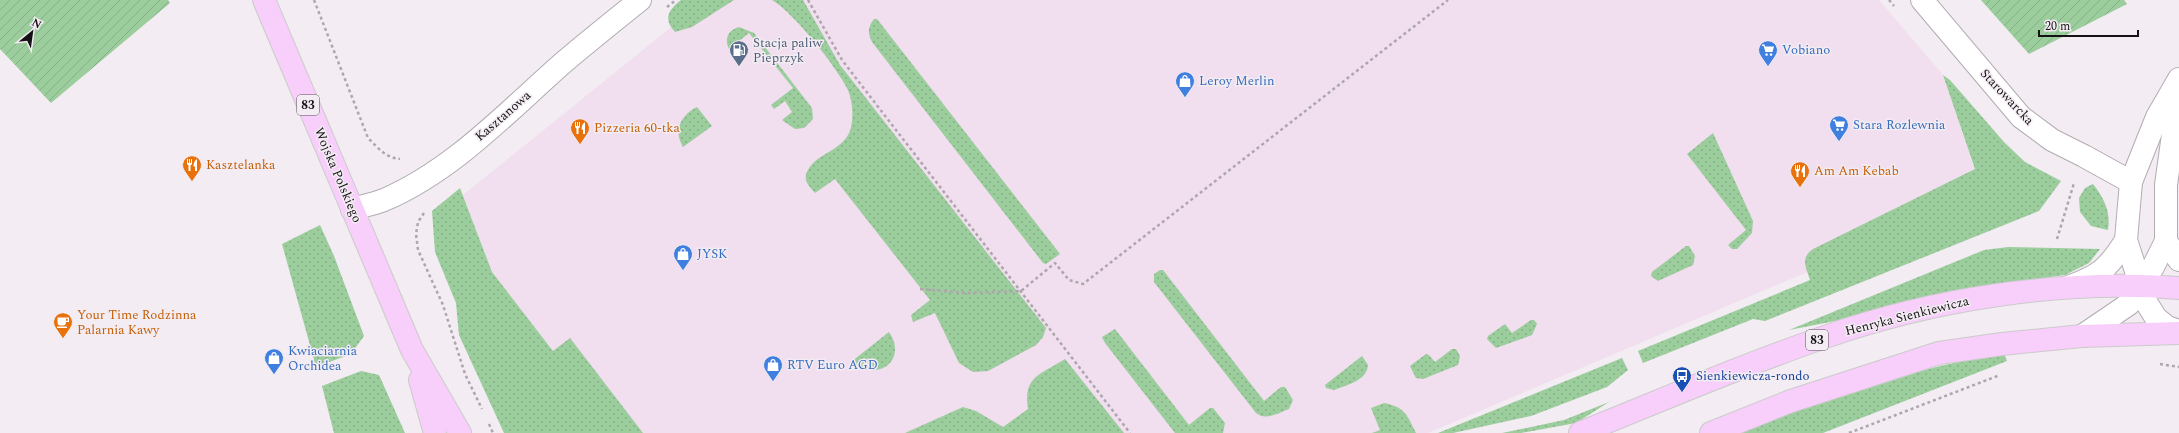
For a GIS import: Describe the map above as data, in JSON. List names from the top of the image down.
{
  "streets": {
    "main road": ["83", "Wojska Polskiego", "Henryka Sienkiewicza"],
    "street": ["Starowarcka", "Kasztanowa"]
  },
  "crossings": [
    ["Kasztanowa", "Wojska Polskiego"]
  ],
  "places": {
    "fuel station": ["Stacja paliw Pieprzyk"],
    "supermarket": ["Vobiano", "Stara Rozlewnia"],
    "shop": [
      "Leroy Merlin",
      "JYSK",
      "Kwiaciarnia Orchidea",
      "RTV Euro AGD"
    ],
    "restaurant": ["Pizzeria 60-tka", "Kasztelanka", "Am Am Kebab"],
    "cafe": ["Your Time Rodzinna Palarnia Kawy"],
    "bus stop": ["Sienkiewicza-rondo"]
  },
  "scale_bar": "20 m",
  "north": "top right"
}
